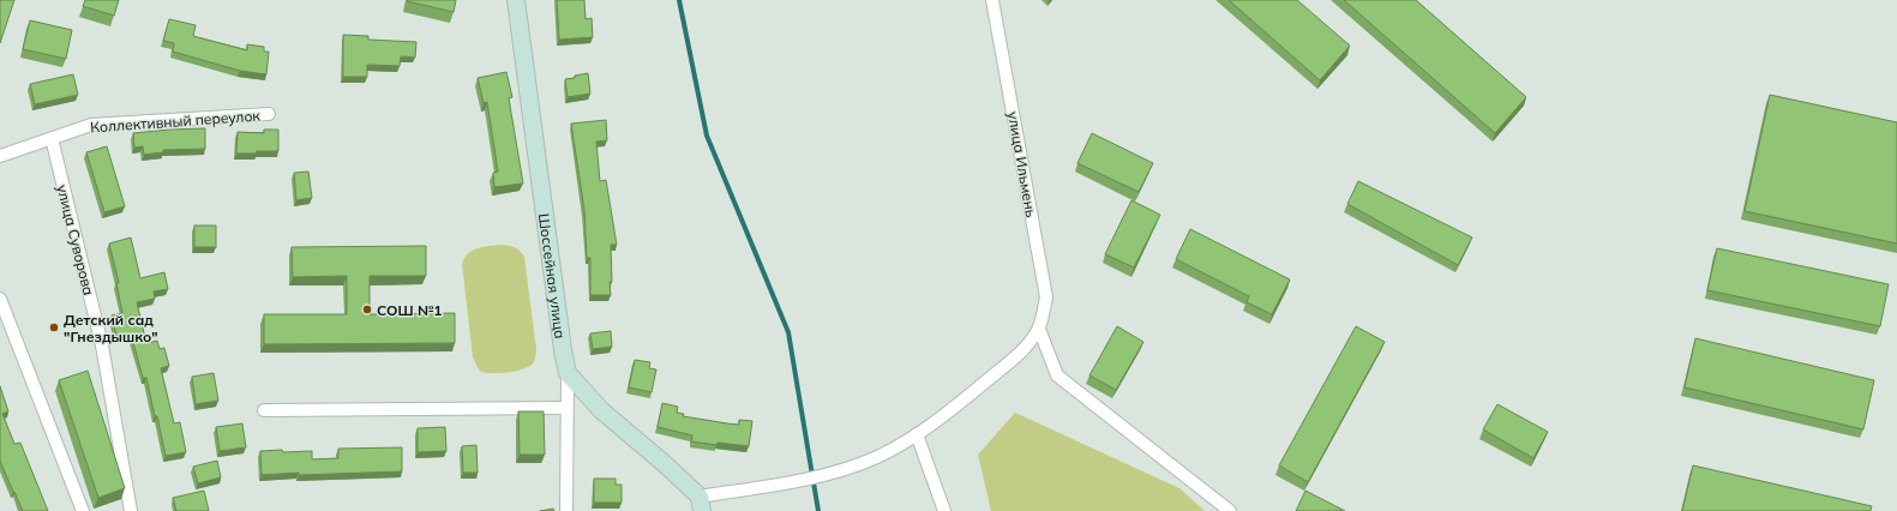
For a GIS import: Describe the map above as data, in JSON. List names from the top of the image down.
{
  "streets": {
    "street": [
      "Коллективный переулок",
      "улица Ильмень",
      "улица Суворова",
      "Шоссейная улица"
    ]
  },
  "crossings": [
    ["Коллективный переулок", "улица Суворова"]
  ],
  "places": ["СОШ №1", "Детский сад \"Гнездышко\""]
}
